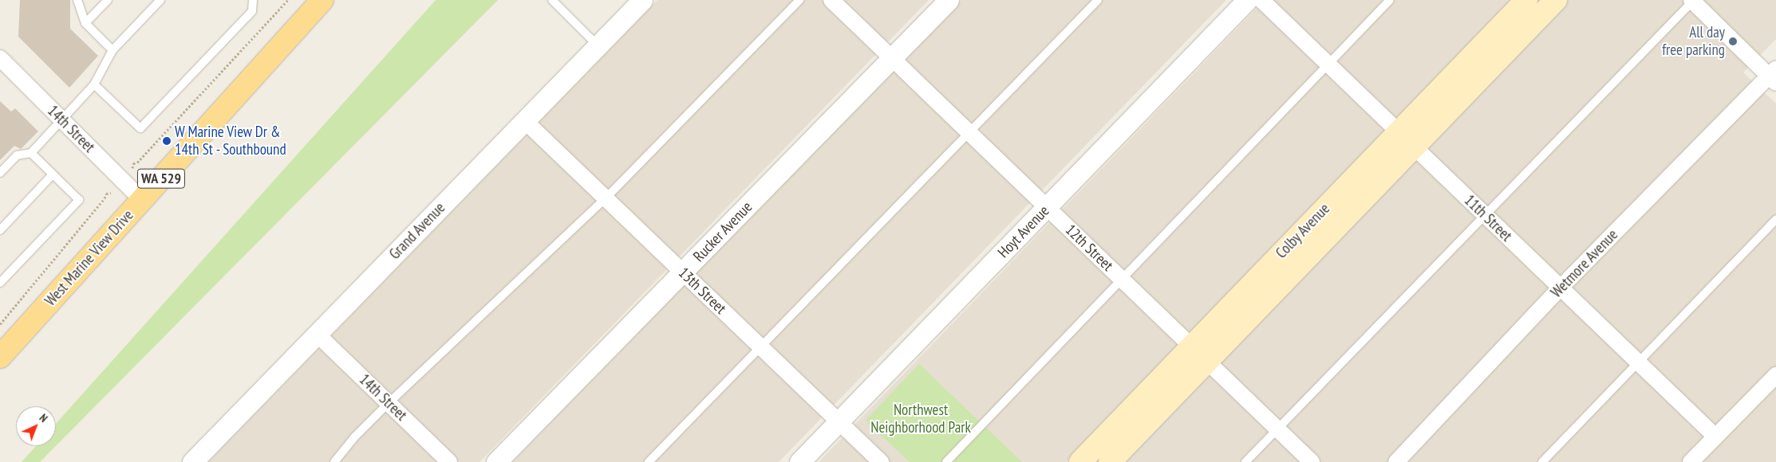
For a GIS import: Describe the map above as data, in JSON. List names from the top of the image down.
{
  "streets": {
    "main road": ["WA 529", "Colby Avenue", "West Marine View Drive"],
    "street": [
      "14th Street",
      "11th Street",
      "Grand Avenue",
      "Rucker Avenue",
      "Hoyt Avenue",
      "12th Street",
      "Wetmore Avenue",
      "13th Street"
    ]
  },
  "crossings": [
    ["14th Street", "Grand Avenue"],
    ["14th Street", "West Marine View Drive"],
    ["11th Street", "Colby Avenue"],
    ["11th Street", "Wetmore Avenue"],
    ["Grand Avenue", "13th Street"],
    ["Colby Avenue", "12th Street"],
    ["Rucker Avenue", "12th Street"],
    ["Rucker Avenue", "13th Street"],
    ["Hoyt Avenue", "12th Street"],
    ["Hoyt Avenue", "13th Street"]
  ],
  "parks": ["Northwest Neighborhood Park"],
  "places": ["All day free parking", "W Marine View Dr & 14th St - Southbound"],
  "north": "top right"
}
